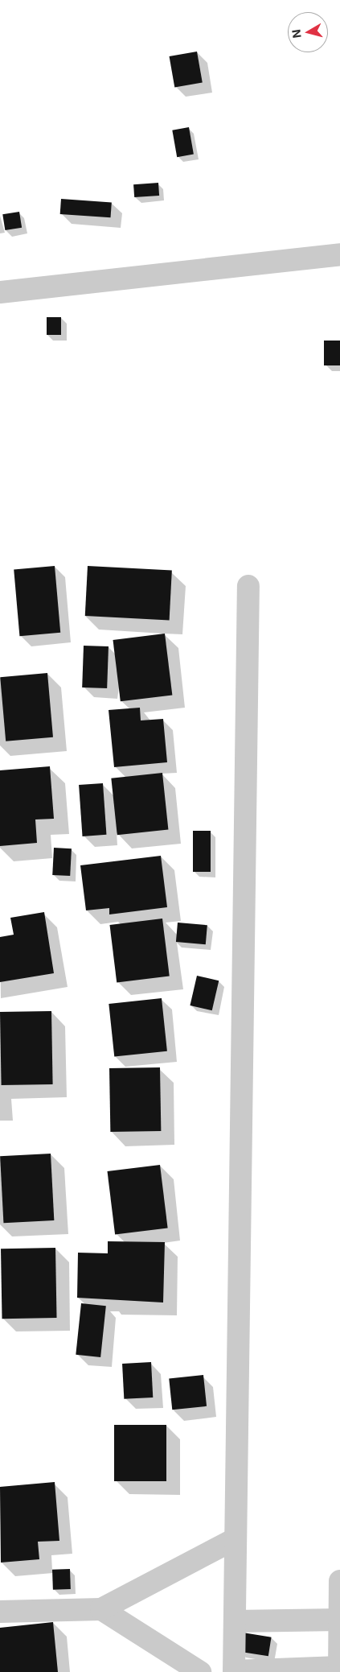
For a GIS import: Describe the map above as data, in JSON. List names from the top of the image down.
{
  "north": "left"
}
